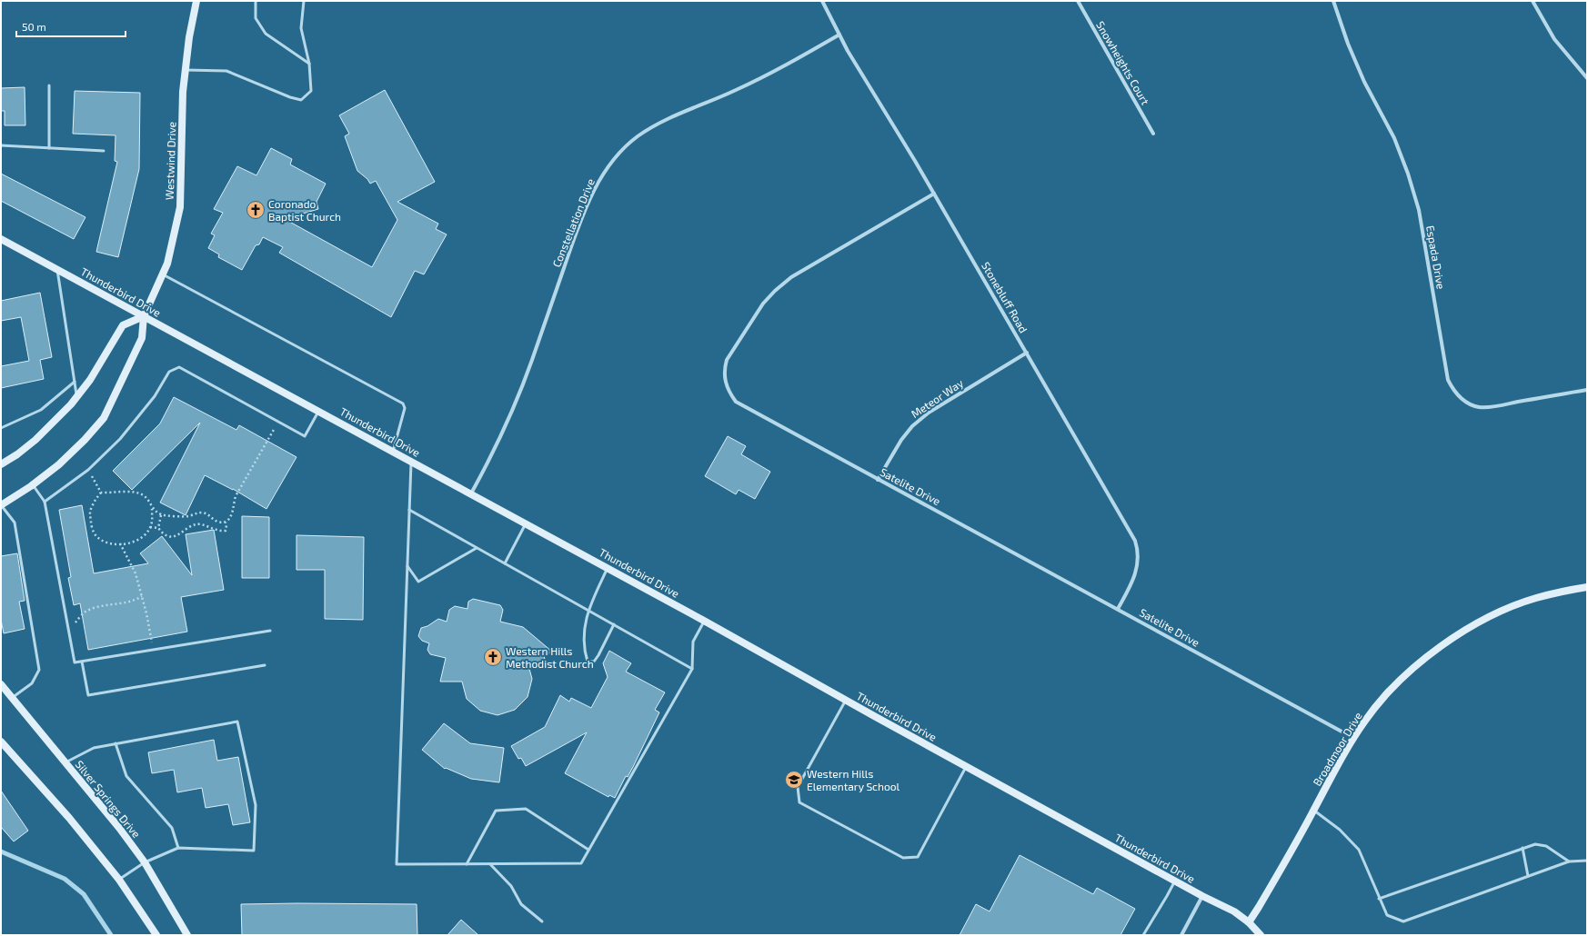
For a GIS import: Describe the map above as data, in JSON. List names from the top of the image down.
{
  "streets": {
    "street": [
      "Snowheights Court",
      "Westwind Drive",
      "Constellation Drive",
      "Espada Drive",
      "Thunderbird Drive",
      "Stonebluff Road",
      "Meteor Way",
      "Satelite Drive",
      "Broadmoor Drive",
      "Silver Springs Drive"
    ]
  },
  "crossings": [
    ["Westwind Drive", "Thunderbird Drive"],
    ["Constellation Drive", "Thunderbird Drive"],
    ["Constellation Drive", "Stonebluff Road"],
    ["Thunderbird Drive", "Broadmoor Drive"],
    ["Stonebluff Road", "Meteor Way"],
    ["Stonebluff Road", "Satelite Drive"],
    ["Meteor Way", "Satelite Drive"],
    ["Satelite Drive", "Broadmoor Drive"]
  ],
  "places": {
    "church": ["Coronado Baptist Church", "Western Hills Methodist Church"],
    "school or university": ["Western Hills Elementary School"]
  },
  "scale_bar": "50 m"
}
